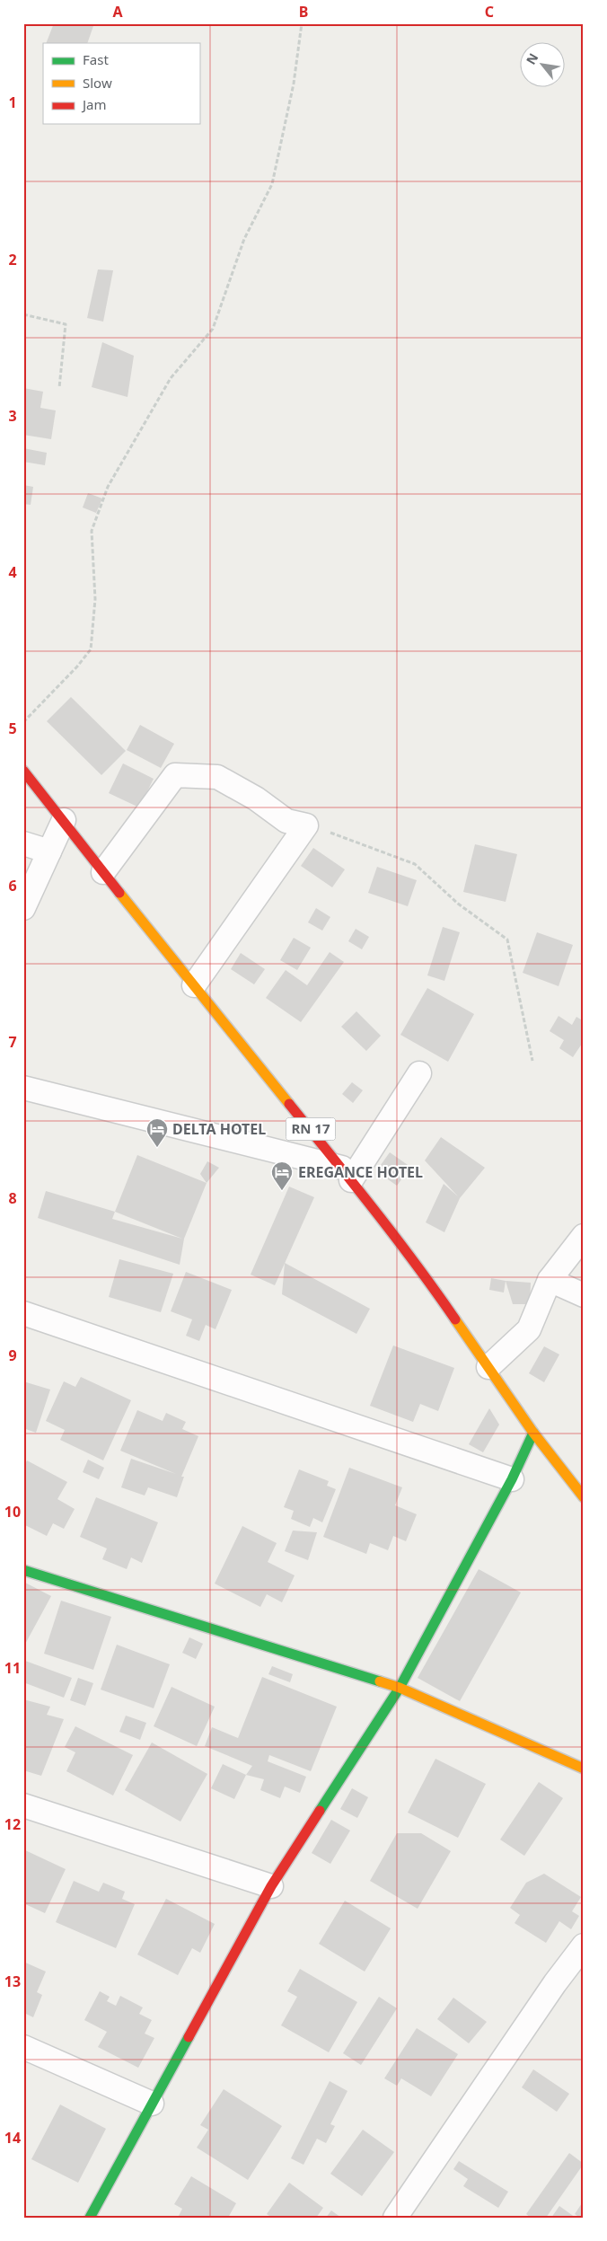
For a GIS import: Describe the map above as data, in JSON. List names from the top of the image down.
{
  "streets": {
    "street": ["RN 17"]
  },
  "places": {
    "hotel": ["DELTA HOTEL", "EREGANCE HOTEL"]
  },
  "legend": ["Fast", "Slow", "Jam"],
  "north": "top left",
  "grid": {
    "columns": ["A", "B", "C"],
    "rows": [
      "1",
      "2",
      "3",
      "4",
      "5",
      "6",
      "7",
      "8",
      "9",
      "10",
      "11",
      "12",
      "13",
      "14"
    ]
  }
}
